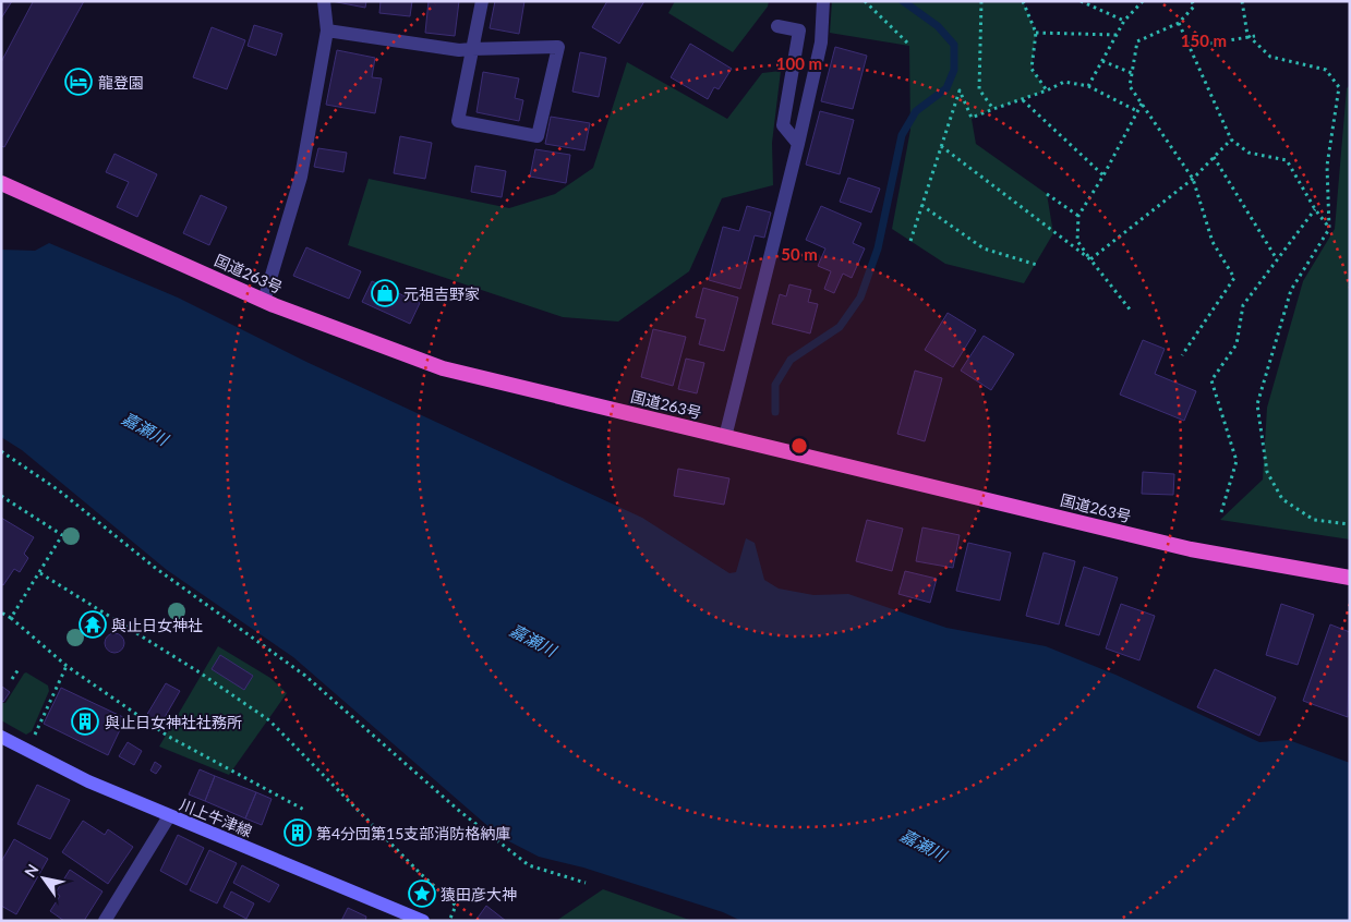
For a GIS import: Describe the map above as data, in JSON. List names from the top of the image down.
{
  "streets": {
    "highway": ["国道263号"],
    "main road": ["川上牛津線"]
  },
  "water": ["嘉瀬川"],
  "places": {
    "hotel": ["龍登園"],
    "shop": ["元祖吉野家"],
    "temple": ["與止日女神社"],
    "building": ["與止日女神社社務所", "第4分団第15支部消防格納庫"],
    "place": ["猿田彦大神"]
  },
  "north": "top left",
  "rings": ["150 m", "100 m", "50 m"]
}
